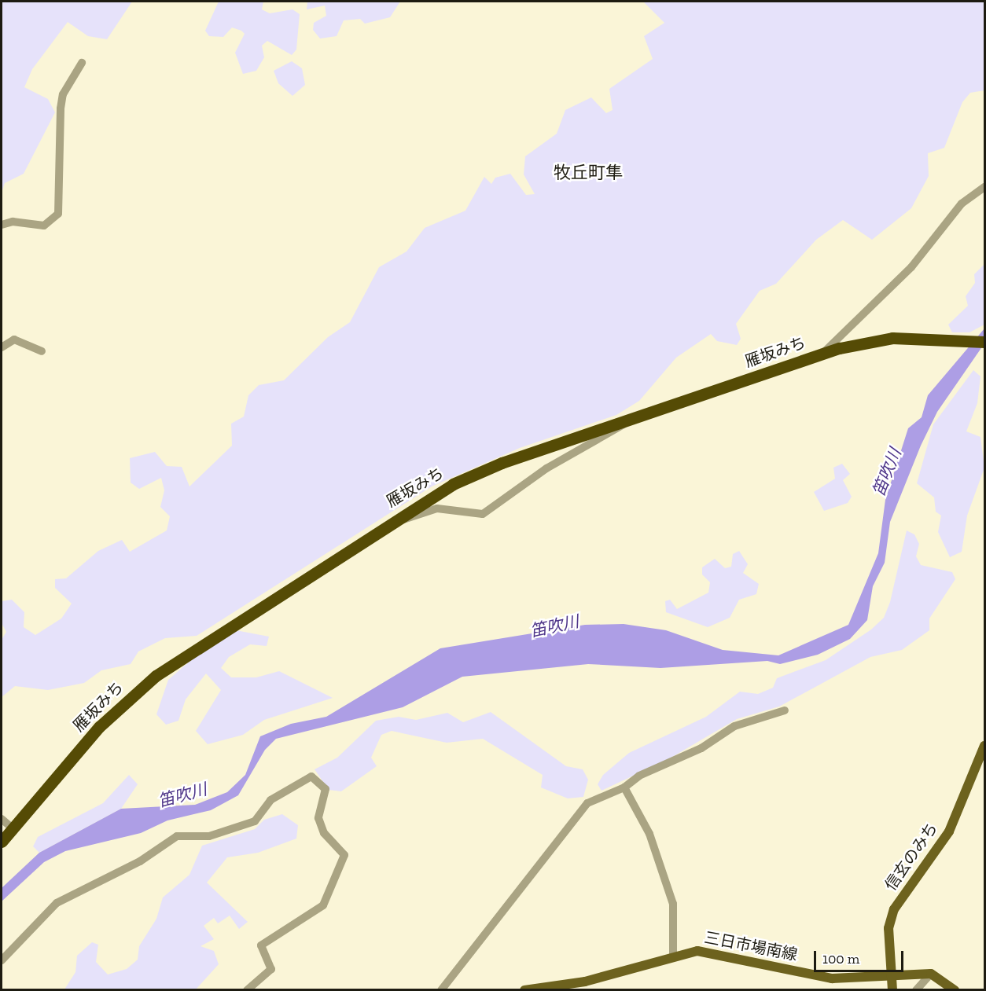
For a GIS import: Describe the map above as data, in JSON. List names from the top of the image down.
{
  "streets": {
    "highway": ["雁坂みち"],
    "main road": ["信玄のみち", "三日市場南線"]
  },
  "crossings": [
    ["信玄のみち", "三日市場南線"]
  ],
  "districts": ["牧丘町隼"],
  "water": ["笛吹川"],
  "scale_bar": "100 m"
}
